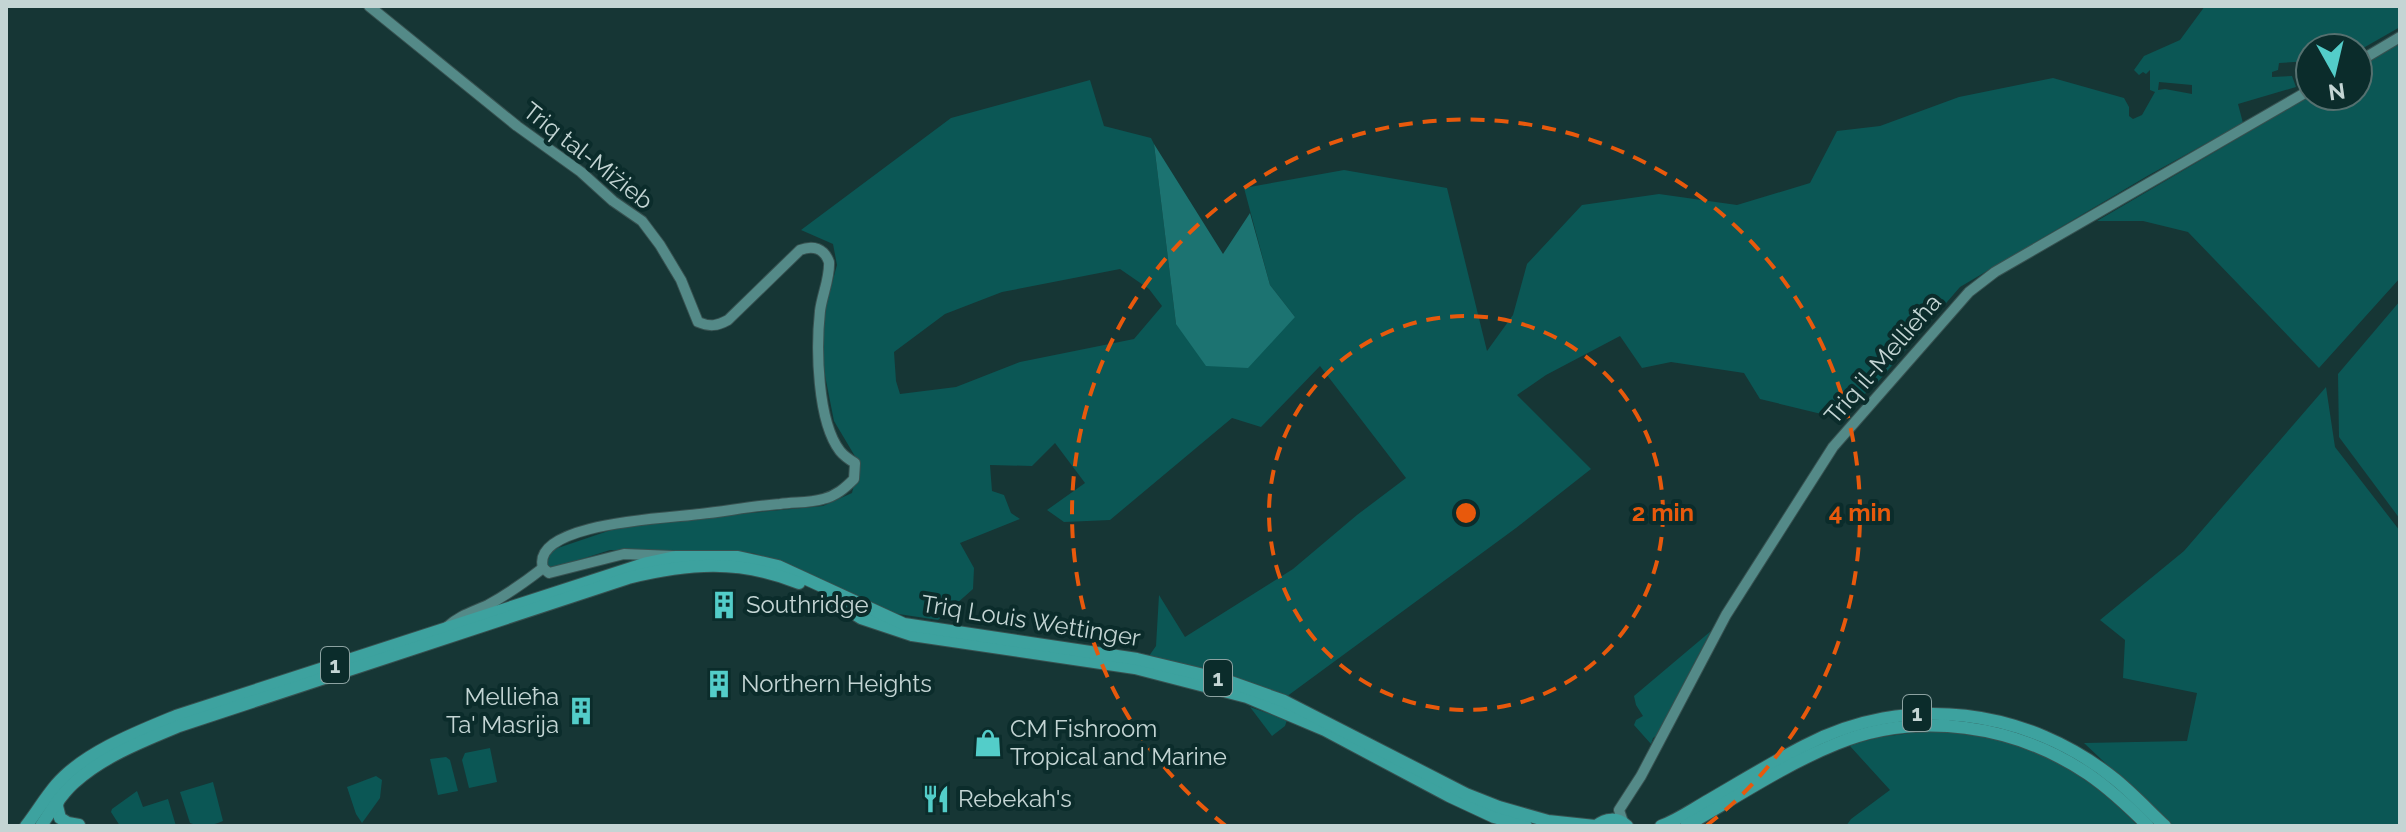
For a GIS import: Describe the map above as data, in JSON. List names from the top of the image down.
{
  "streets": {
    "highway": ["Triq Louis Wettinger", "1"],
    "street": ["Triq tal-Miżieb", "Triq il-Mellieħa"]
  },
  "crossings": [
    ["Triq tal-Miżieb", "Triq Louis Wettinger"],
    ["Triq il-Mellieħa", "Triq Louis Wettinger"]
  ],
  "places": {
    "building": ["Southridge", "Northern Heights", "Mellieħa Ta' Masrija"],
    "shop": ["CM Fishroom Tropical and Marine"],
    "restaurant": ["Rebekah's"]
  },
  "north": "bottom",
  "rings": ["2 min", "4 min"]
}
